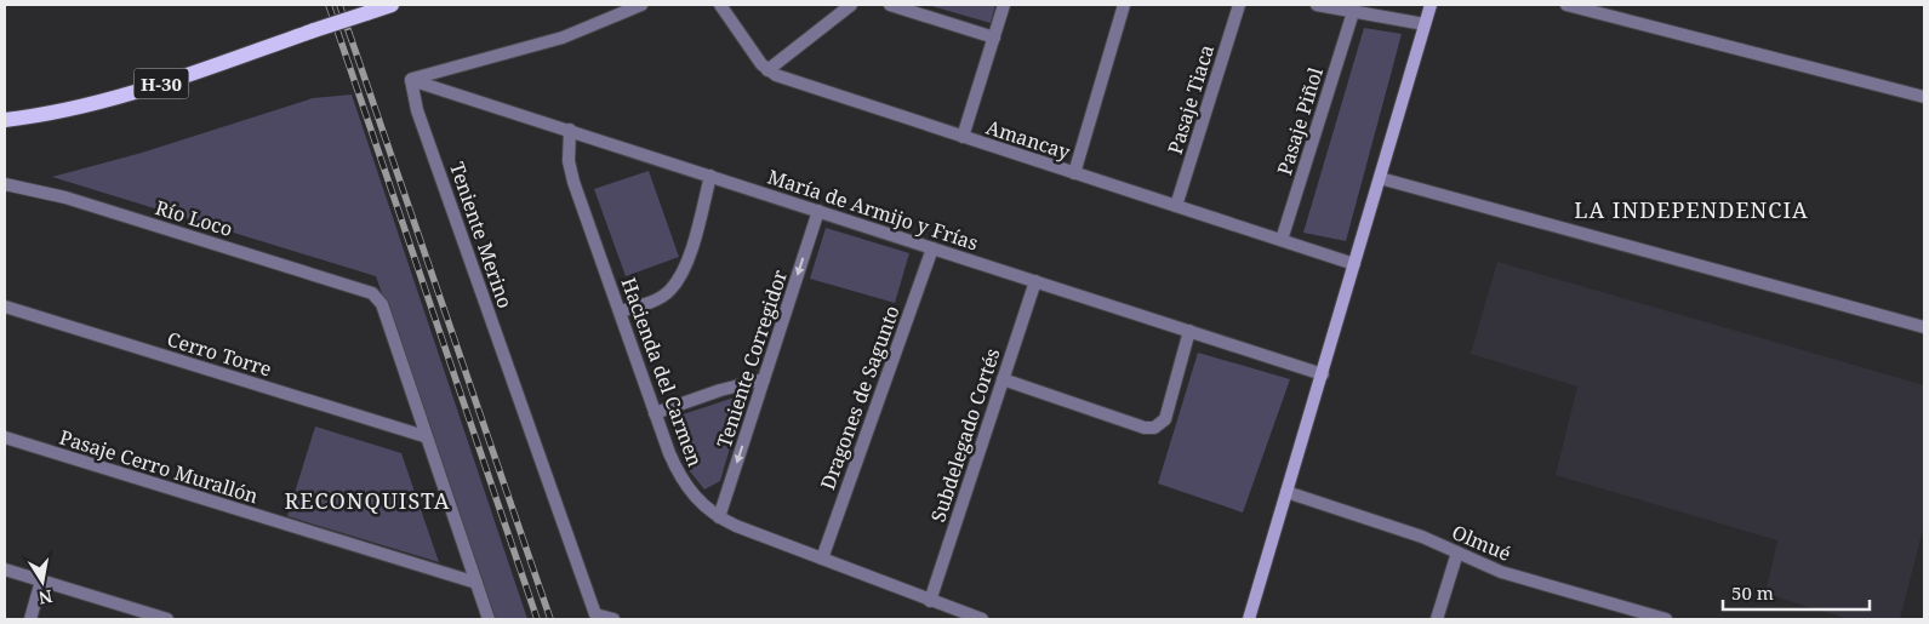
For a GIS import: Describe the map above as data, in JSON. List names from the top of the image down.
{
  "streets": {
    "main road": ["H-30"],
    "street": [
      "Pasaje Tiaca",
      "Pasaje Piñol",
      "Amancay",
      "María de Armijo y Frías",
      "Río Loco",
      "Teniente Merino",
      "Cerro Torre",
      "Teniente Corregidor",
      "Hacienda del Carmen",
      "Dragones de Sagunto",
      "Subdelegado Cortés",
      "Pasaje Cerro Murallón",
      "Olmué"
    ]
  },
  "crossings": [
    ["Pasaje Tiaca", "Amancay"],
    ["Pasaje Piñol", "Amancay"],
    ["María de Armijo y Frías", "Teniente Merino"],
    ["María de Armijo y Frías", "Teniente Corregidor"],
    ["María de Armijo y Frías", "Hacienda del Carmen"],
    ["María de Armijo y Frías", "Dragones de Sagunto"],
    ["María de Armijo y Frías", "Subdelegado Cortés"],
    ["Río Loco", "Cerro Torre"],
    ["Teniente Corregidor", "Hacienda del Carmen"],
    ["Hacienda del Carmen", "Dragones de Sagunto"],
    ["Hacienda del Carmen", "Subdelegado Cortés"]
  ],
  "one_way": ["Teniente Corregidor"],
  "districts": ["LA INDEPENDENCIA", "RECONQUISTA"],
  "scale_bar": "50 m",
  "north": "bottom"
}
